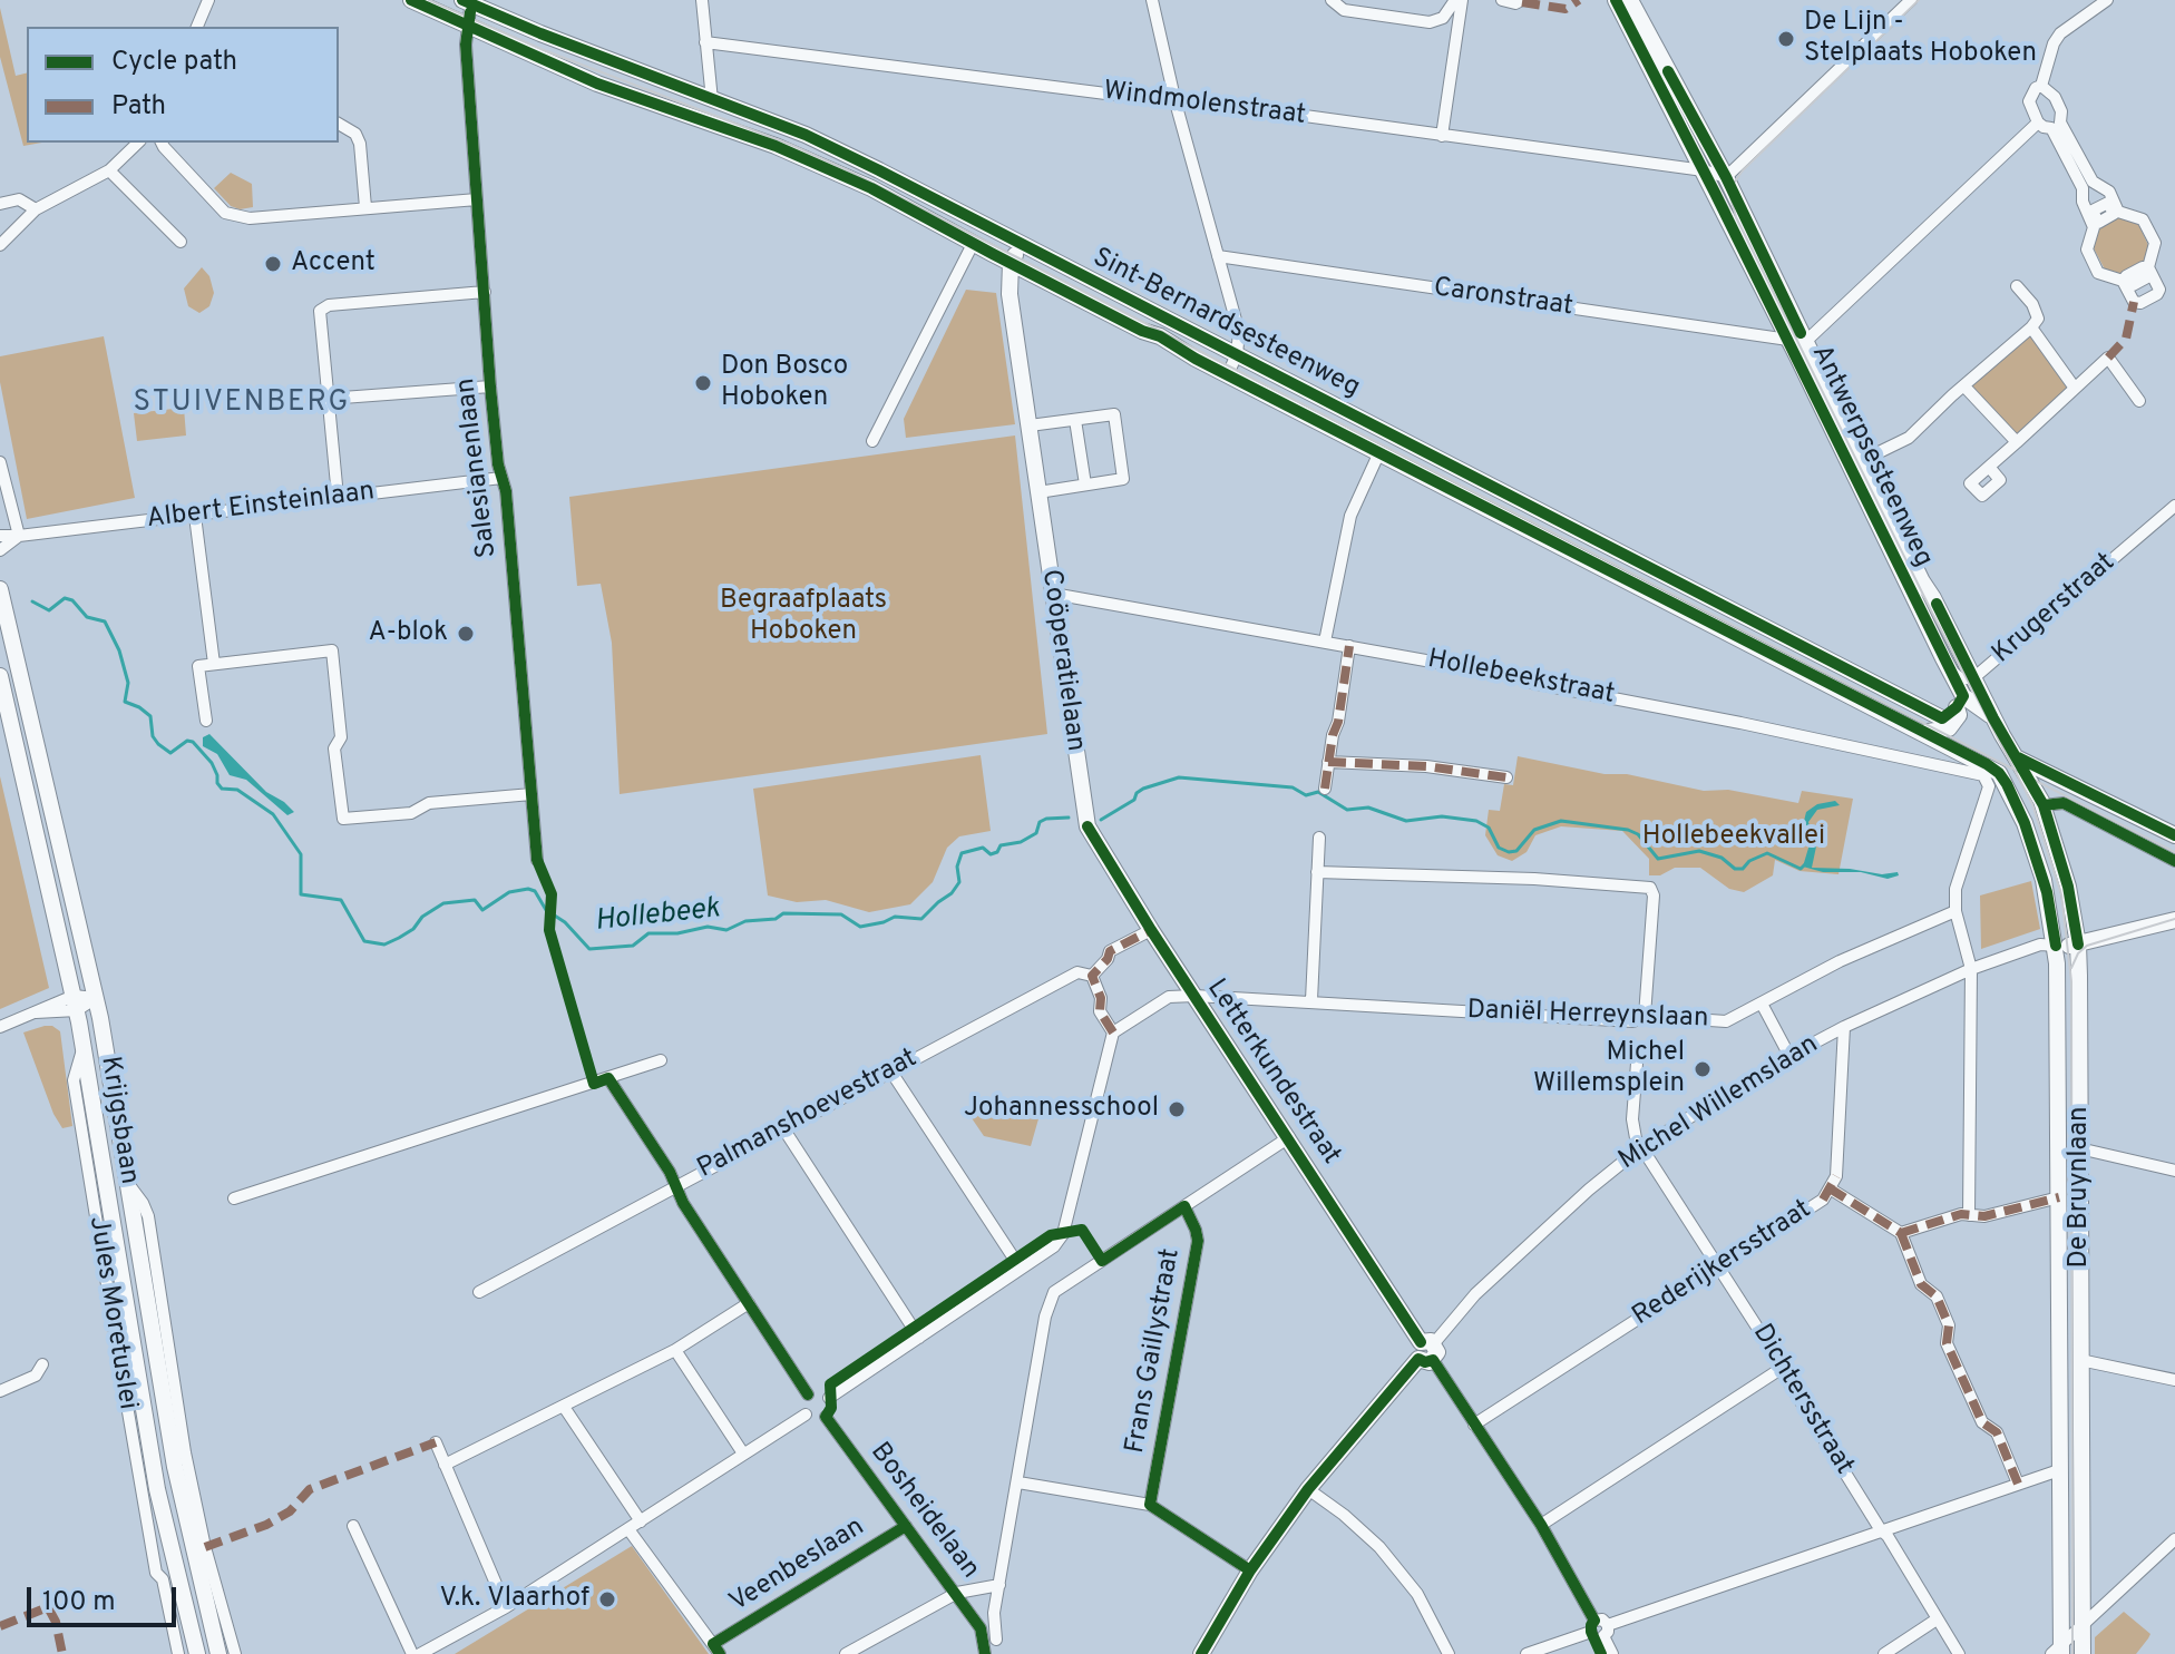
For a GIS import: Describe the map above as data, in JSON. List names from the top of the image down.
{
  "streets": {
    "main road": [
      "Sint-Bernardsesteenweg",
      "Antwerpsesteenweg",
      "Krugerstraat",
      "Coöperatielaan",
      "Letterkundestraat",
      "Krijgsbaan",
      "De Bruynlaan"
    ],
    "street": [
      "Windmolenstraat",
      "Caronstraat",
      "Salesianenlaan",
      "Albert Einsteinlaan",
      "Hollebeekstraat",
      "Daniël Herreynslaan",
      "Michel Willemslaan",
      "Palmanshoevestraat",
      "Rederijkersstraat",
      "Jules Moretuslei",
      "Frans Gaillystraat",
      "Dichtersstraat",
      "Bosheidelaan",
      "Veenbeslaan"
    ]
  },
  "crossings": [
    ["Windmolenstraat", "Antwerpsesteenweg"],
    ["Caronstraat", "Antwerpsesteenweg"],
    ["Sint-Bernardsesteenweg", "Salesianenlaan"],
    ["Sint-Bernardsesteenweg", "Krugerstraat"],
    ["Sint-Bernardsesteenweg", "Coöperatielaan"],
    ["Sint-Bernardsesteenweg", "De Bruynlaan"],
    ["Antwerpsesteenweg", "Krugerstraat"],
    ["Antwerpsesteenweg", "De Bruynlaan"],
    ["Salesianenlaan", "Albert Einsteinlaan"],
    ["Coöperatielaan", "Hollebeekstraat"],
    ["Coöperatielaan", "Letterkundestraat"],
    ["Hollebeekstraat", "Daniël Herreynslaan"],
    ["Daniël Herreynslaan", "Letterkundestraat"],
    ["Letterkundestraat", "Michel Willemslaan"],
    ["Letterkundestraat", "Rederijkersstraat"],
    ["Michel Willemslaan", "De Bruynlaan"],
    ["Michel Willemslaan", "Rederijkersstraat"],
    ["Michel Willemslaan", "Dichtersstraat"],
    ["Krijgsbaan", "Jules Moretuslei"],
    ["Rederijkersstraat", "Dichtersstraat"],
    ["Bosheidelaan", "Veenbeslaan"]
  ],
  "districts": ["STUIVENBERG"],
  "water": ["Hollebeek"],
  "parks": ["Begraafplaats Hoboken", "Hollebeekvallei"],
  "places": [
    "De Lijn - Stelplaats Hoboken",
    "Accent",
    "Don Bosco Hoboken",
    "A-blok",
    "Michel Willemsplein",
    "Johannesschool",
    "V.k. Vlaarhof"
  ],
  "legend": ["Cycle path", "Path"],
  "scale_bar": "100 m"
}
